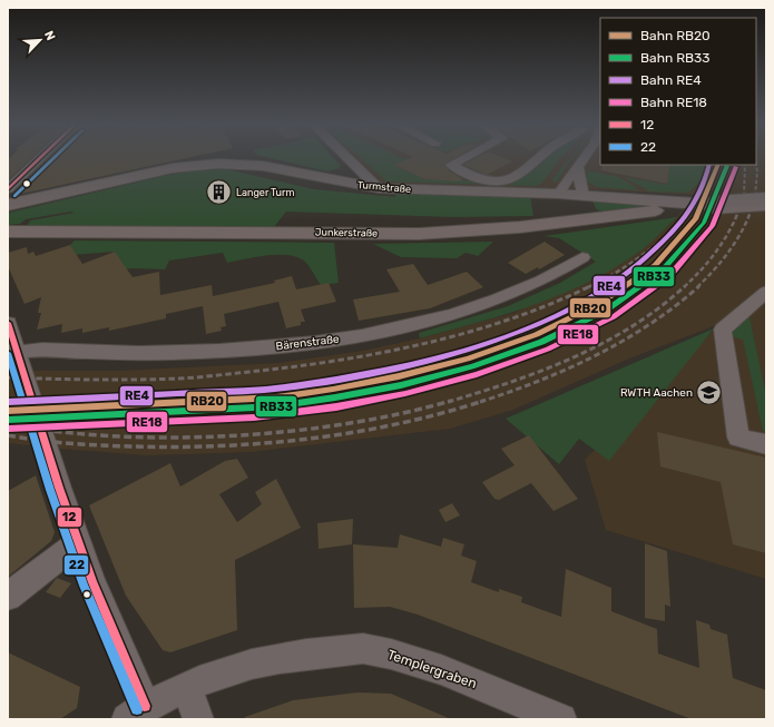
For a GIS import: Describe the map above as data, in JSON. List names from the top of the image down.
{
  "streets": {
    "main road": ["Turmstraße", "Junkerstraße"],
    "street": ["Bärenstraße", "Templergraben"]
  },
  "crossings": [
    ["Turmstraße", "Junkerstraße"]
  ],
  "places": {
    "building": ["Langer Turm"],
    "school or university": ["RWTH Aachen"]
  },
  "lines": [
    "transit line 12",
    "transit line 22",
    "rail line RB20",
    "rail line RE4",
    "rail line RB33",
    "rail line RE18"
  ],
  "legend": [
    "Bahn RB20",
    "Bahn RB33",
    "Bahn RE4",
    "Bahn RE18",
    "12",
    "22"
  ],
  "north": "top right"
}
